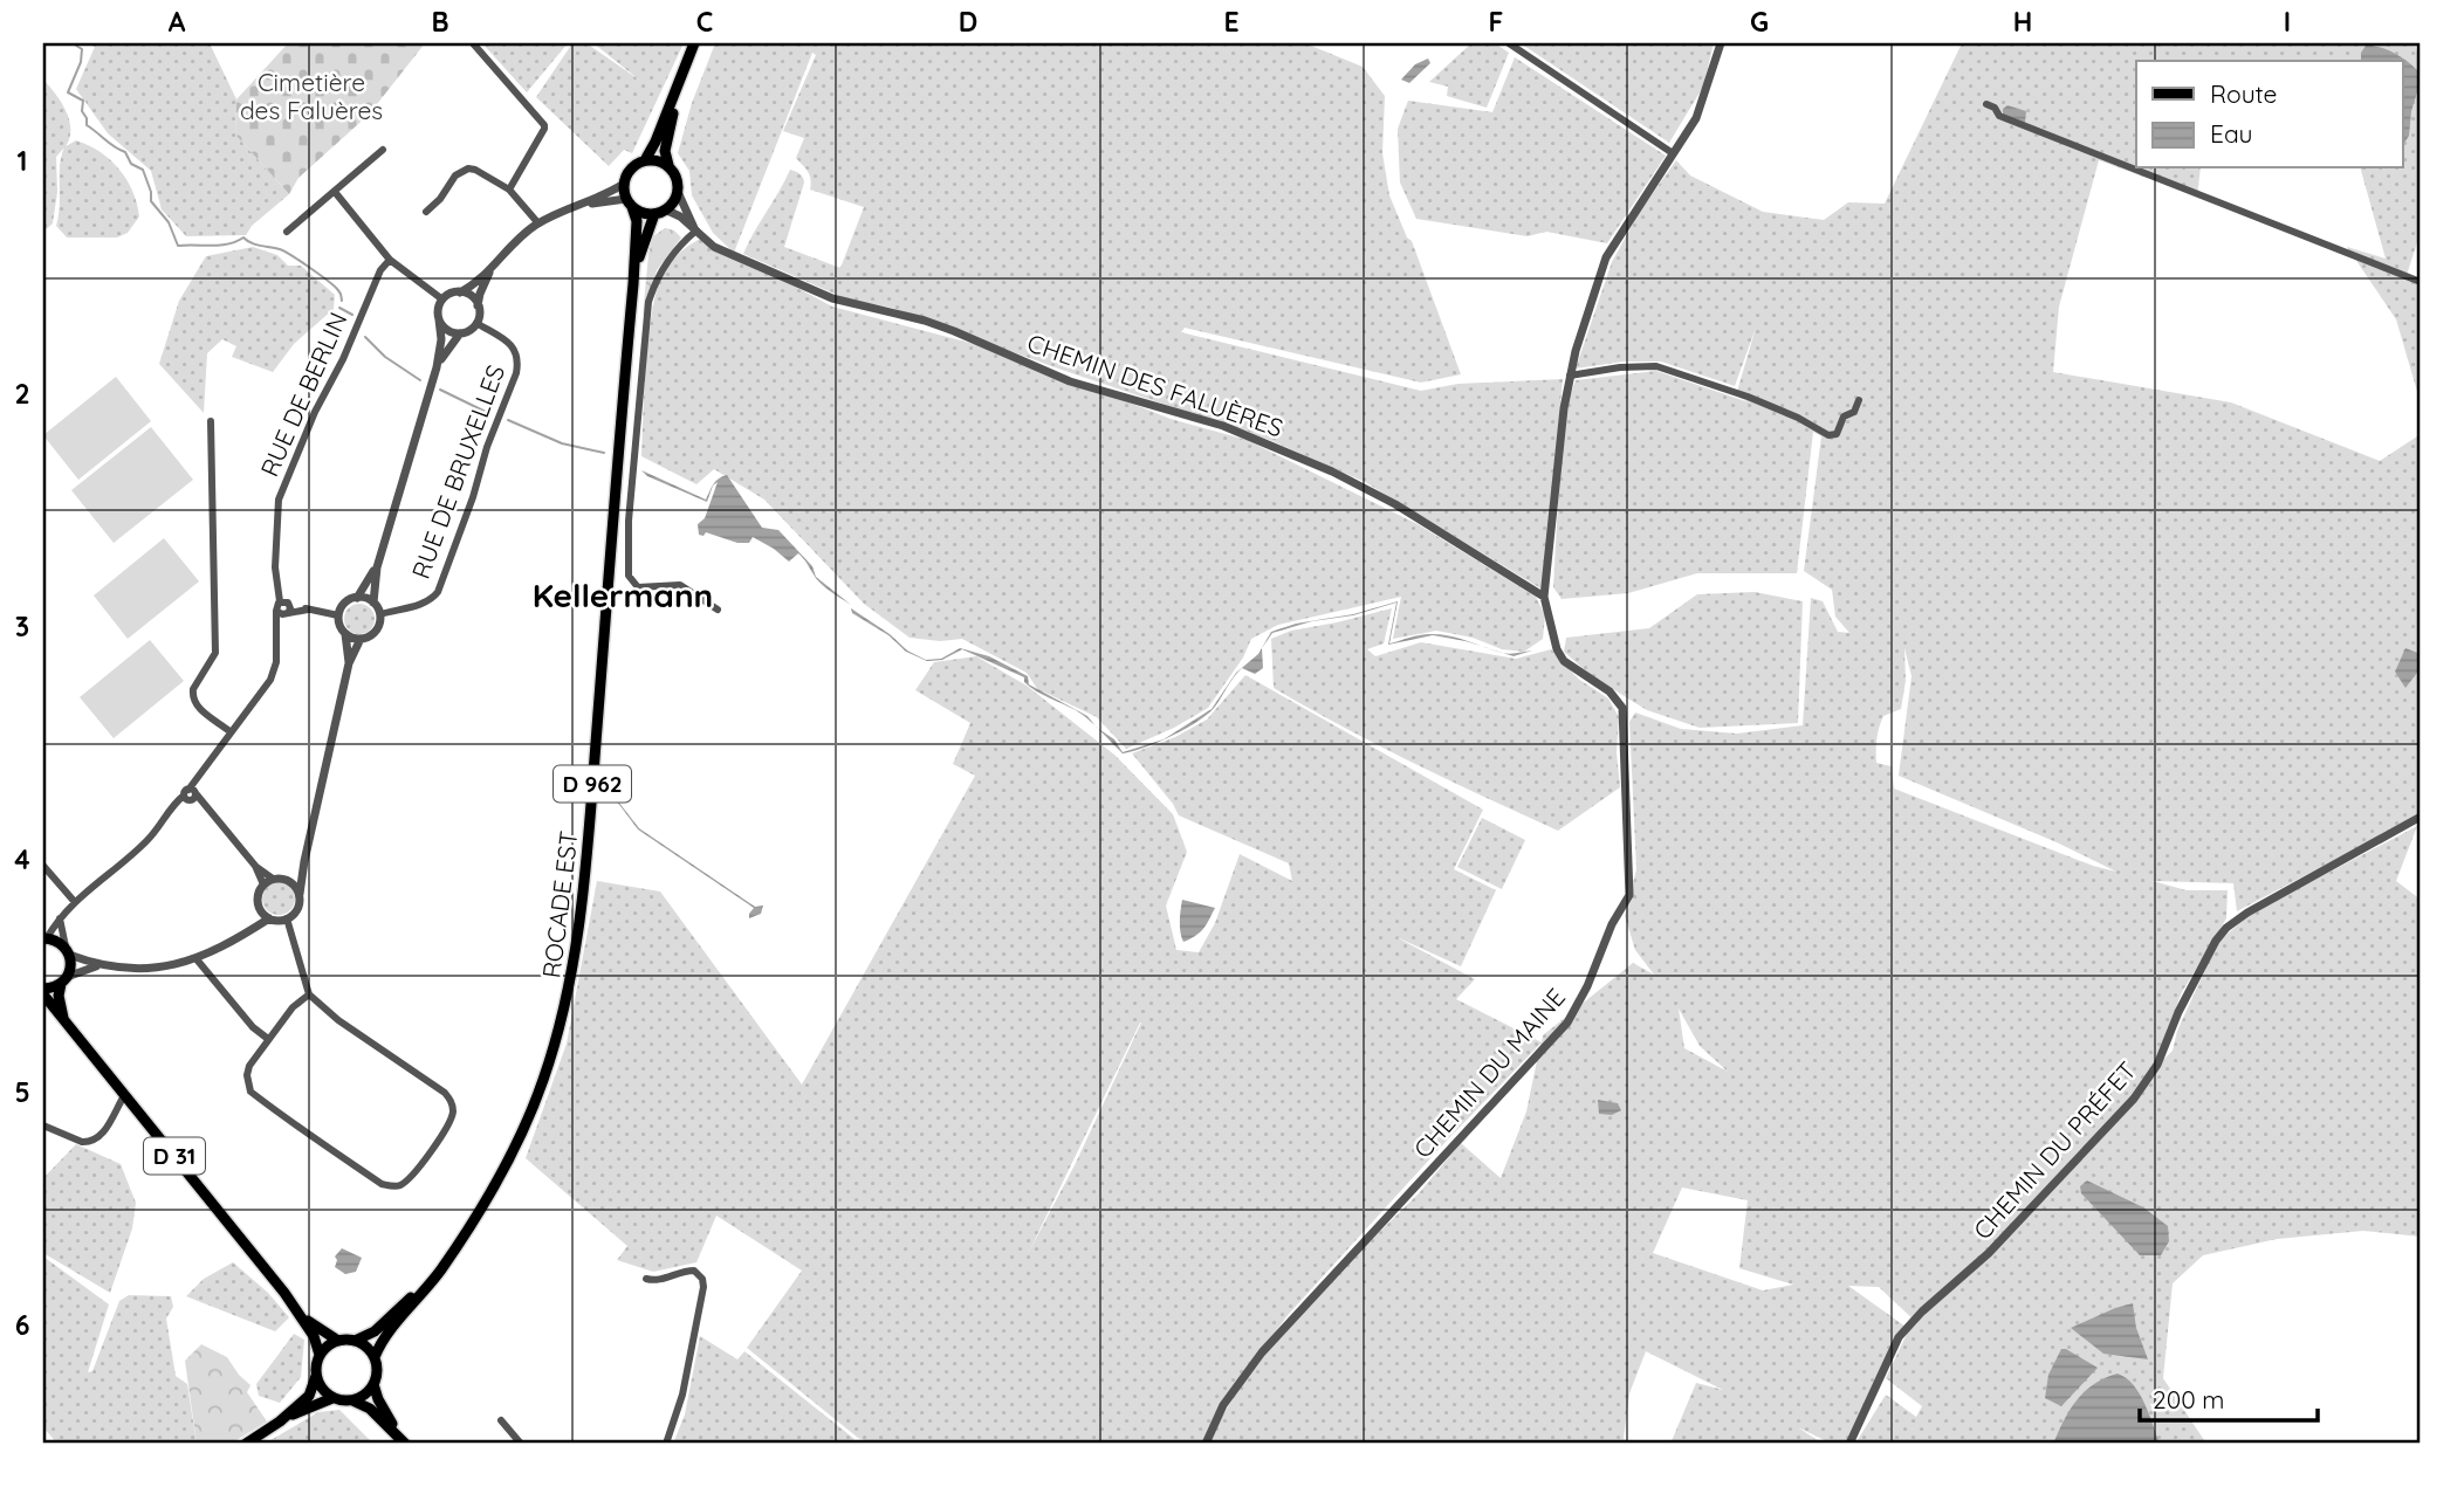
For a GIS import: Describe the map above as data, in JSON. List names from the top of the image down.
{
  "streets": {
    "main road": ["D 962", "ROCADE EST", "D 31"],
    "street": [
      "CHEMIN DES FALUÈRES",
      "RUE DE BERLIN",
      "RUE DE BRUXELLES",
      "CHEMIN DU MAINE",
      "CHEMIN DU PRÉFET"
    ]
  },
  "crossings": [
    ["CHEMIN DES FALUÈRES", "ROCADE EST"],
    ["CHEMIN DES FALUÈRES", "CHEMIN DU MAINE"],
    ["ROCADE EST", "D 31"]
  ],
  "districts": ["Kellermann"],
  "parks": ["Cimetière des Faluères"],
  "legend": ["Route", "Eau"],
  "scale_bar": "200 m",
  "grid": {
    "columns": [
      "A",
      "B",
      "C",
      "D",
      "E",
      "F",
      "G",
      "H",
      "I"
    ],
    "rows": [
      "1",
      "2",
      "3",
      "4",
      "5",
      "6"
    ]
  }
}
